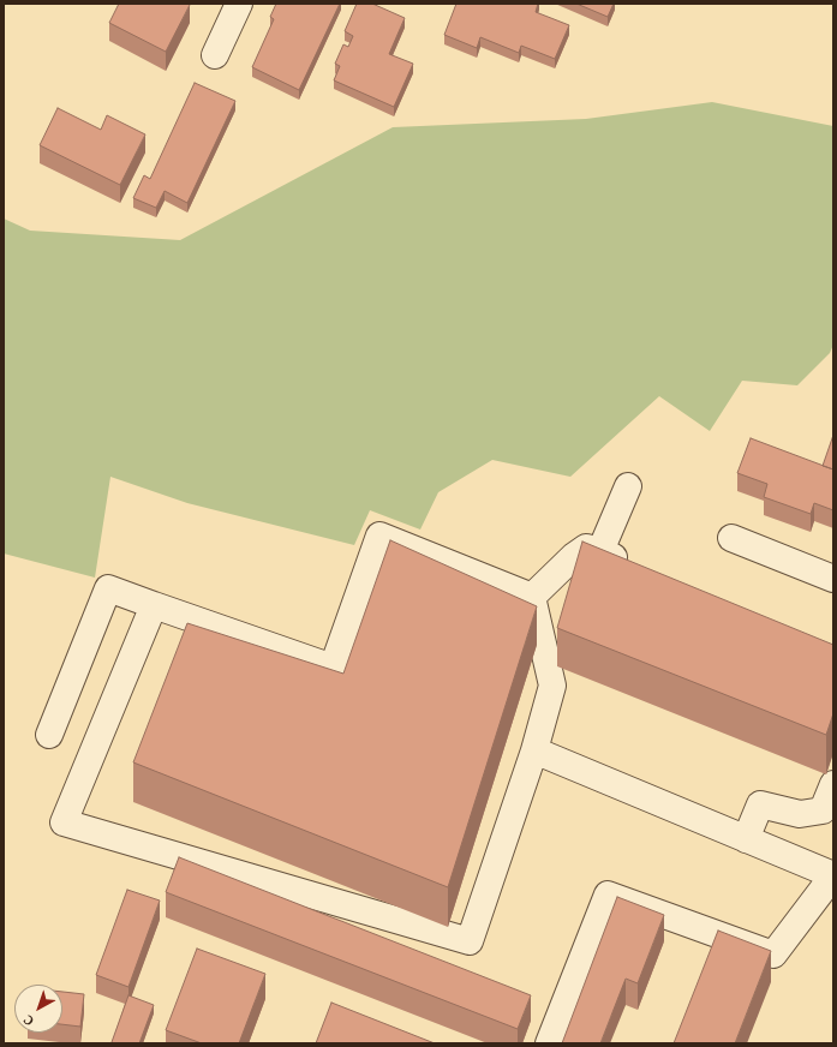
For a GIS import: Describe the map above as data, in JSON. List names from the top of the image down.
{
  "north": "bottom left"
}
